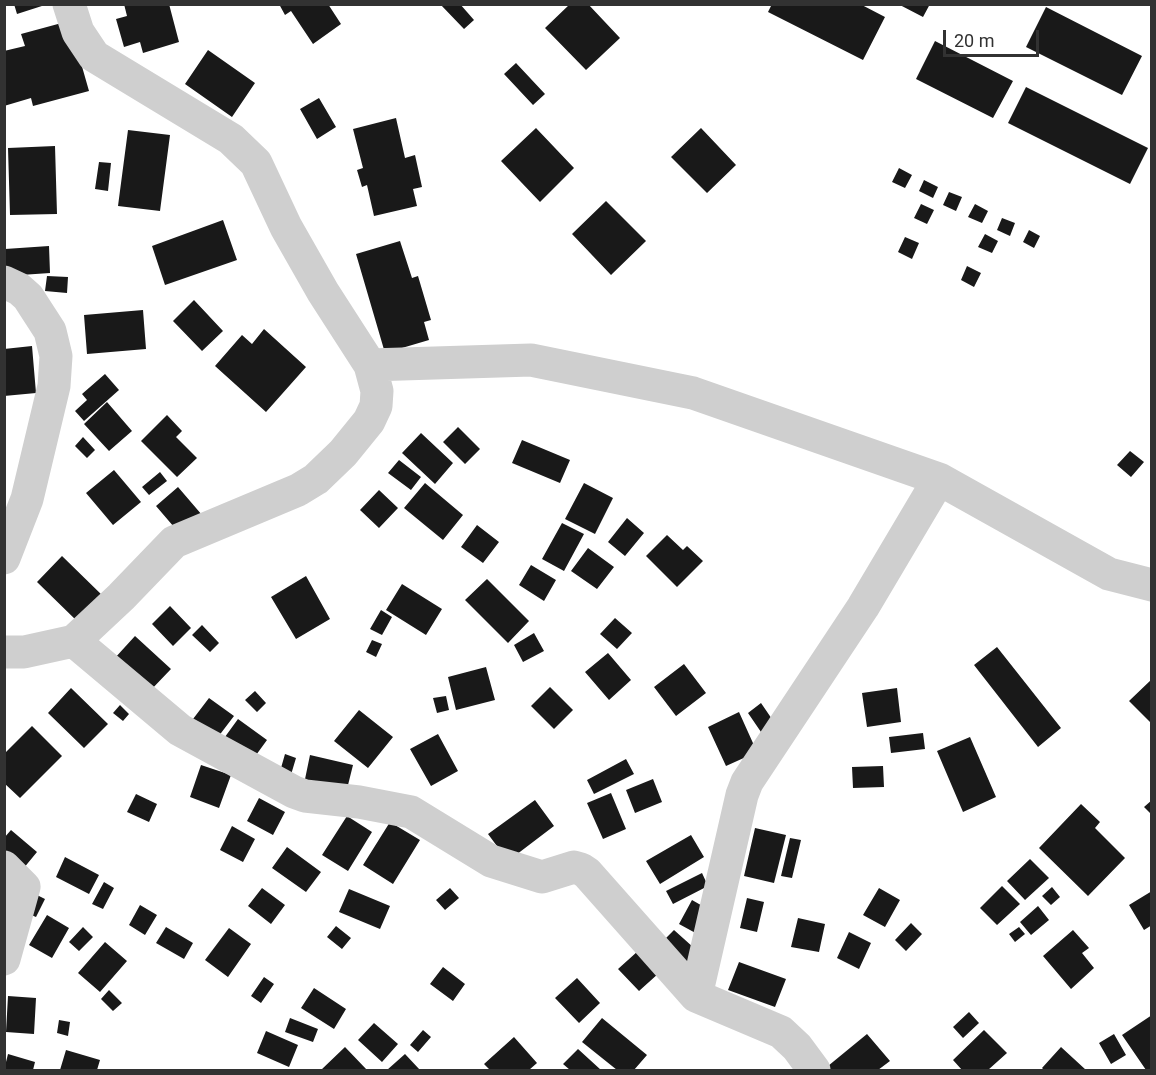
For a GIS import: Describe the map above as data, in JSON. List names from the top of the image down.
{
  "scale_bar": "20 m"
}
